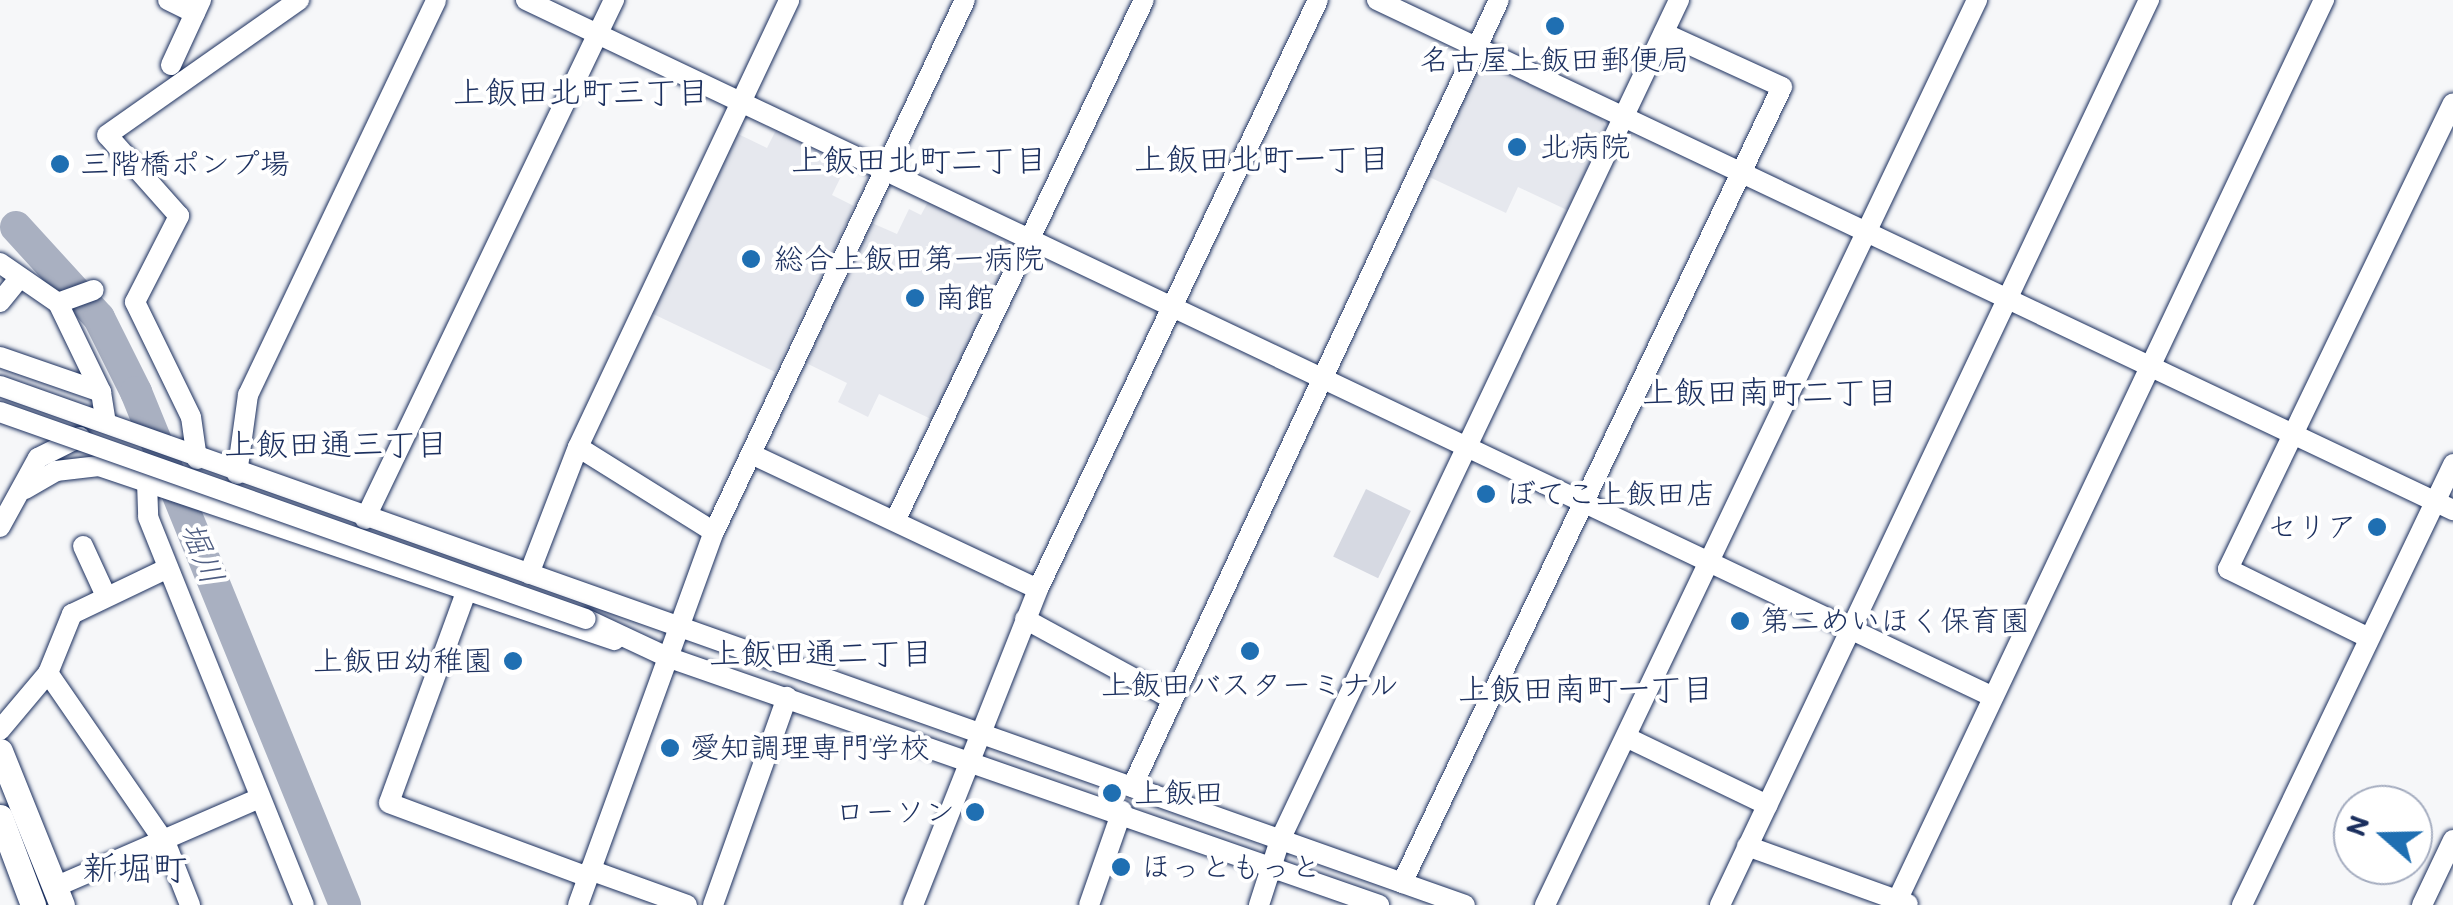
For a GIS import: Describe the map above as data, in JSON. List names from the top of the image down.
{
  "districts": [
    "上飯田北町三丁目",
    "上飯田北町一丁目",
    "上飯田北町二丁目",
    "上飯田南町二丁目",
    "上飯田通三丁目",
    "上飯田通二丁目",
    "上飯田南町一丁目",
    "新堀町"
  ],
  "water": ["堀川"],
  "places": [
    "名古屋上飯田郵便局",
    "北病院",
    "三階橋ポンプ場",
    "総合上飯田第一病院",
    "南館",
    "ぼてこ上飯田店",
    "セリア",
    "第二めいほく保育園",
    "上飯田バスターミナル",
    "上飯田幼稚園",
    "愛知調理専門学校",
    "上飯田",
    "ローソン",
    "ほっともっと"
  ],
  "north": "left"
}
